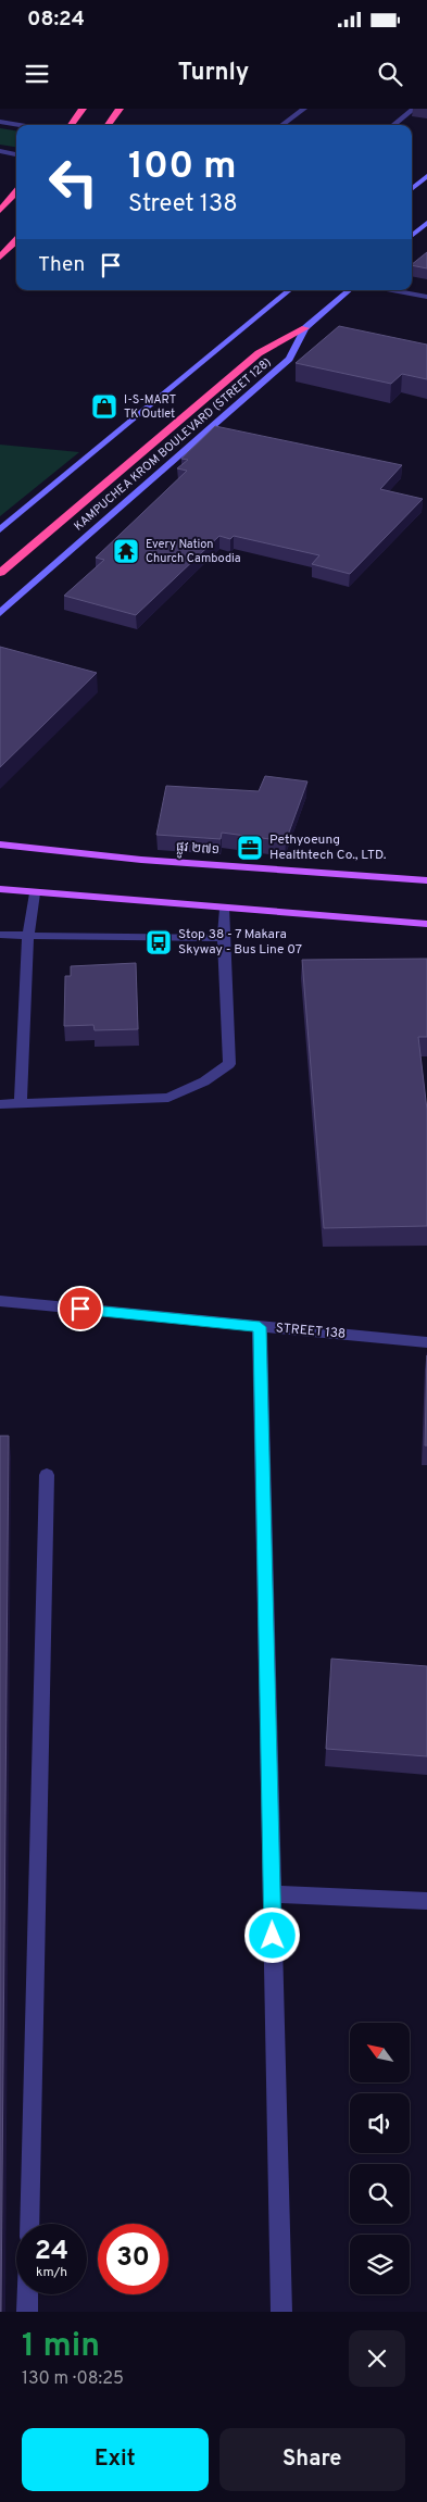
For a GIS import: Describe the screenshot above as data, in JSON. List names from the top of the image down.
{
  "streets": {
    "main road": ["KAMPUCHEA KROM BOULEVARD (STREET 128)", "ផ្លូវ ២៧១"],
    "street": ["STREET 138"]
  },
  "places": {
    "shop": ["I-S-MART TK Outlet"],
    "temple": ["Every Nation Church Cambodia"],
    "office": ["Pethyoeung Healthtech Co., LTD."],
    "bus stop": ["Stop 38 - 7 Makara Skyway - Bus Line 07"]
  },
  "north": "top left",
  "page": {
    "status": "08:24",
    "header": "Turnly",
    "turn": ["100 m", "Street 138"],
    "then": "Then",
    "speed": "24 km/h",
    "limit": "30",
    "heading": ["1 min", "130 m · 08:25"],
    "buttons": ["Exit", "Share"]
  }
}
